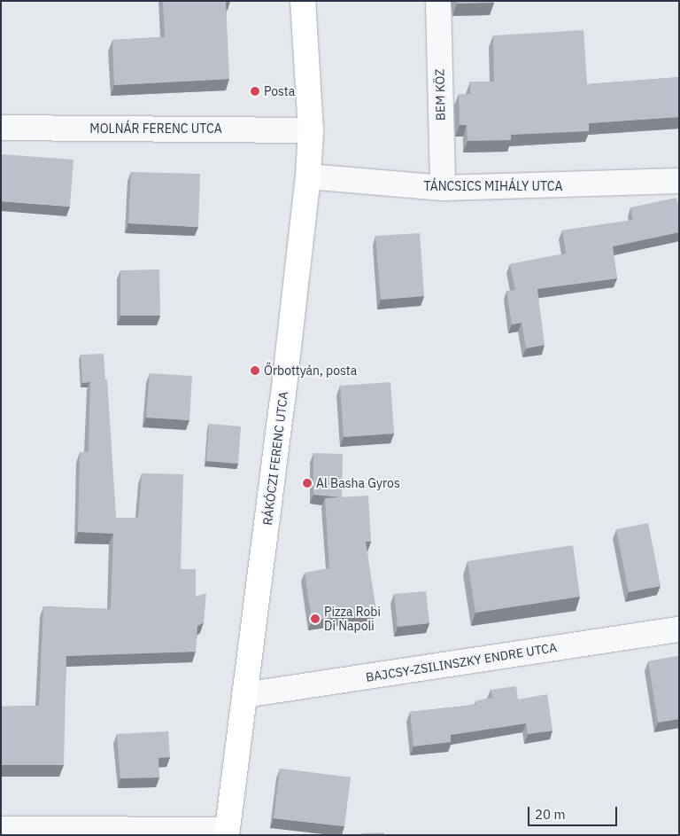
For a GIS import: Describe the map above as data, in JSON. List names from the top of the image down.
{
  "streets": {
    "main road": ["RÁKÓCZI FERENC UTCA"],
    "street": [
      "BEM KÖZ",
      "MOLNÁR FERENC UTCA",
      "TÁNCSICS MIHÁLY UTCA",
      "BAJCSY-ZSILINSZKY ENDRE UTCA"
    ]
  },
  "crossings": [
    ["BEM KÖZ", "TÁNCSICS MIHÁLY UTCA"],
    ["MOLNÁR FERENC UTCA", "RÁKÓCZI FERENC UTCA"],
    ["TÁNCSICS MIHÁLY UTCA", "RÁKÓCZI FERENC UTCA"],
    ["RÁKÓCZI FERENC UTCA", "BAJCSY-ZSILINSZKY ENDRE UTCA"]
  ],
  "places": [
    "Posta",
    "Őrbottyán, posta",
    "Al Basha Gyros",
    "Pizza Robi Di Napoli"
  ],
  "scale_bar": "20 m"
}
